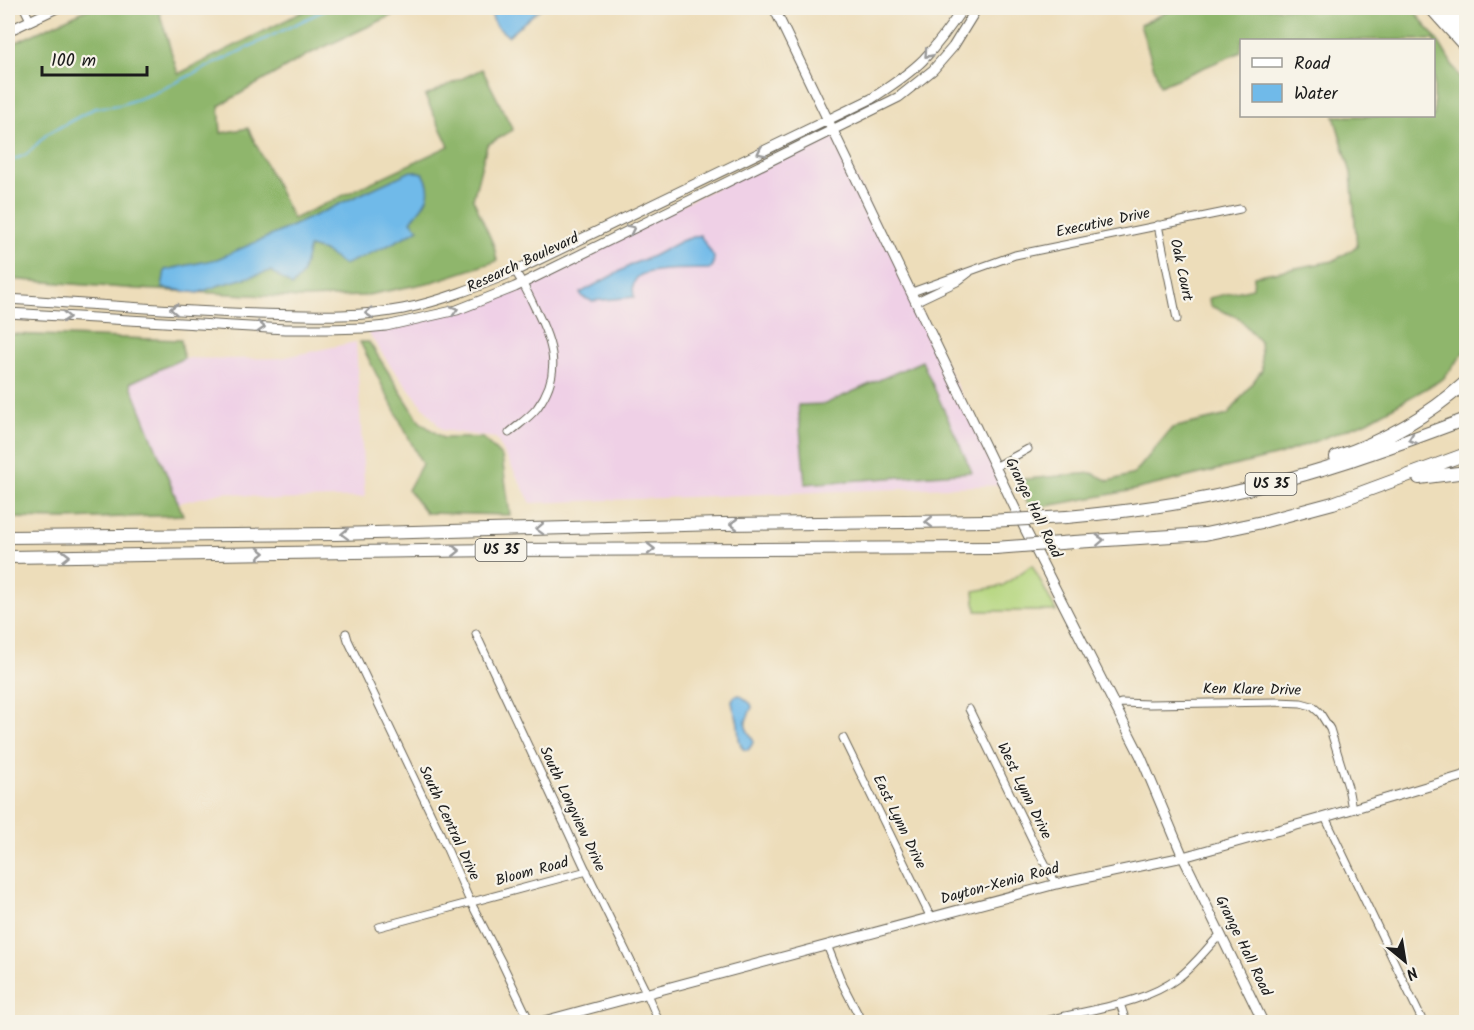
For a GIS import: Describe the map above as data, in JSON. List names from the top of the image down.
{
  "streets": {
    "highway": ["US 35"],
    "main road": ["Research Boulevard", "Grange Hall Road", "Dayton-Xenia Road"],
    "street": [
      "Executive Drive",
      "Oak Court",
      "Ken Klare Drive",
      "West Lynn Drive",
      "South Longview Drive",
      "East Lynn Drive",
      "South Central Drive",
      "Bloom Road"
    ]
  },
  "crossings": [
    ["Executive Drive", "Oak Court"],
    ["Executive Drive", "Grange Hall Road"],
    ["Research Boulevard", "Grange Hall Road"],
    ["Grange Hall Road", "Ken Klare Drive"],
    ["Grange Hall Road", "Dayton-Xenia Road"],
    ["Ken Klare Drive", "Dayton-Xenia Road"],
    ["West Lynn Drive", "Dayton-Xenia Road"],
    ["South Longview Drive", "Bloom Road"],
    ["South Longview Drive", "Dayton-Xenia Road"],
    ["East Lynn Drive", "Dayton-Xenia Road"],
    ["South Central Drive", "Bloom Road"]
  ],
  "legend": ["Road", "Water"],
  "scale_bar": "100 m",
  "north": "bottom right"
}
